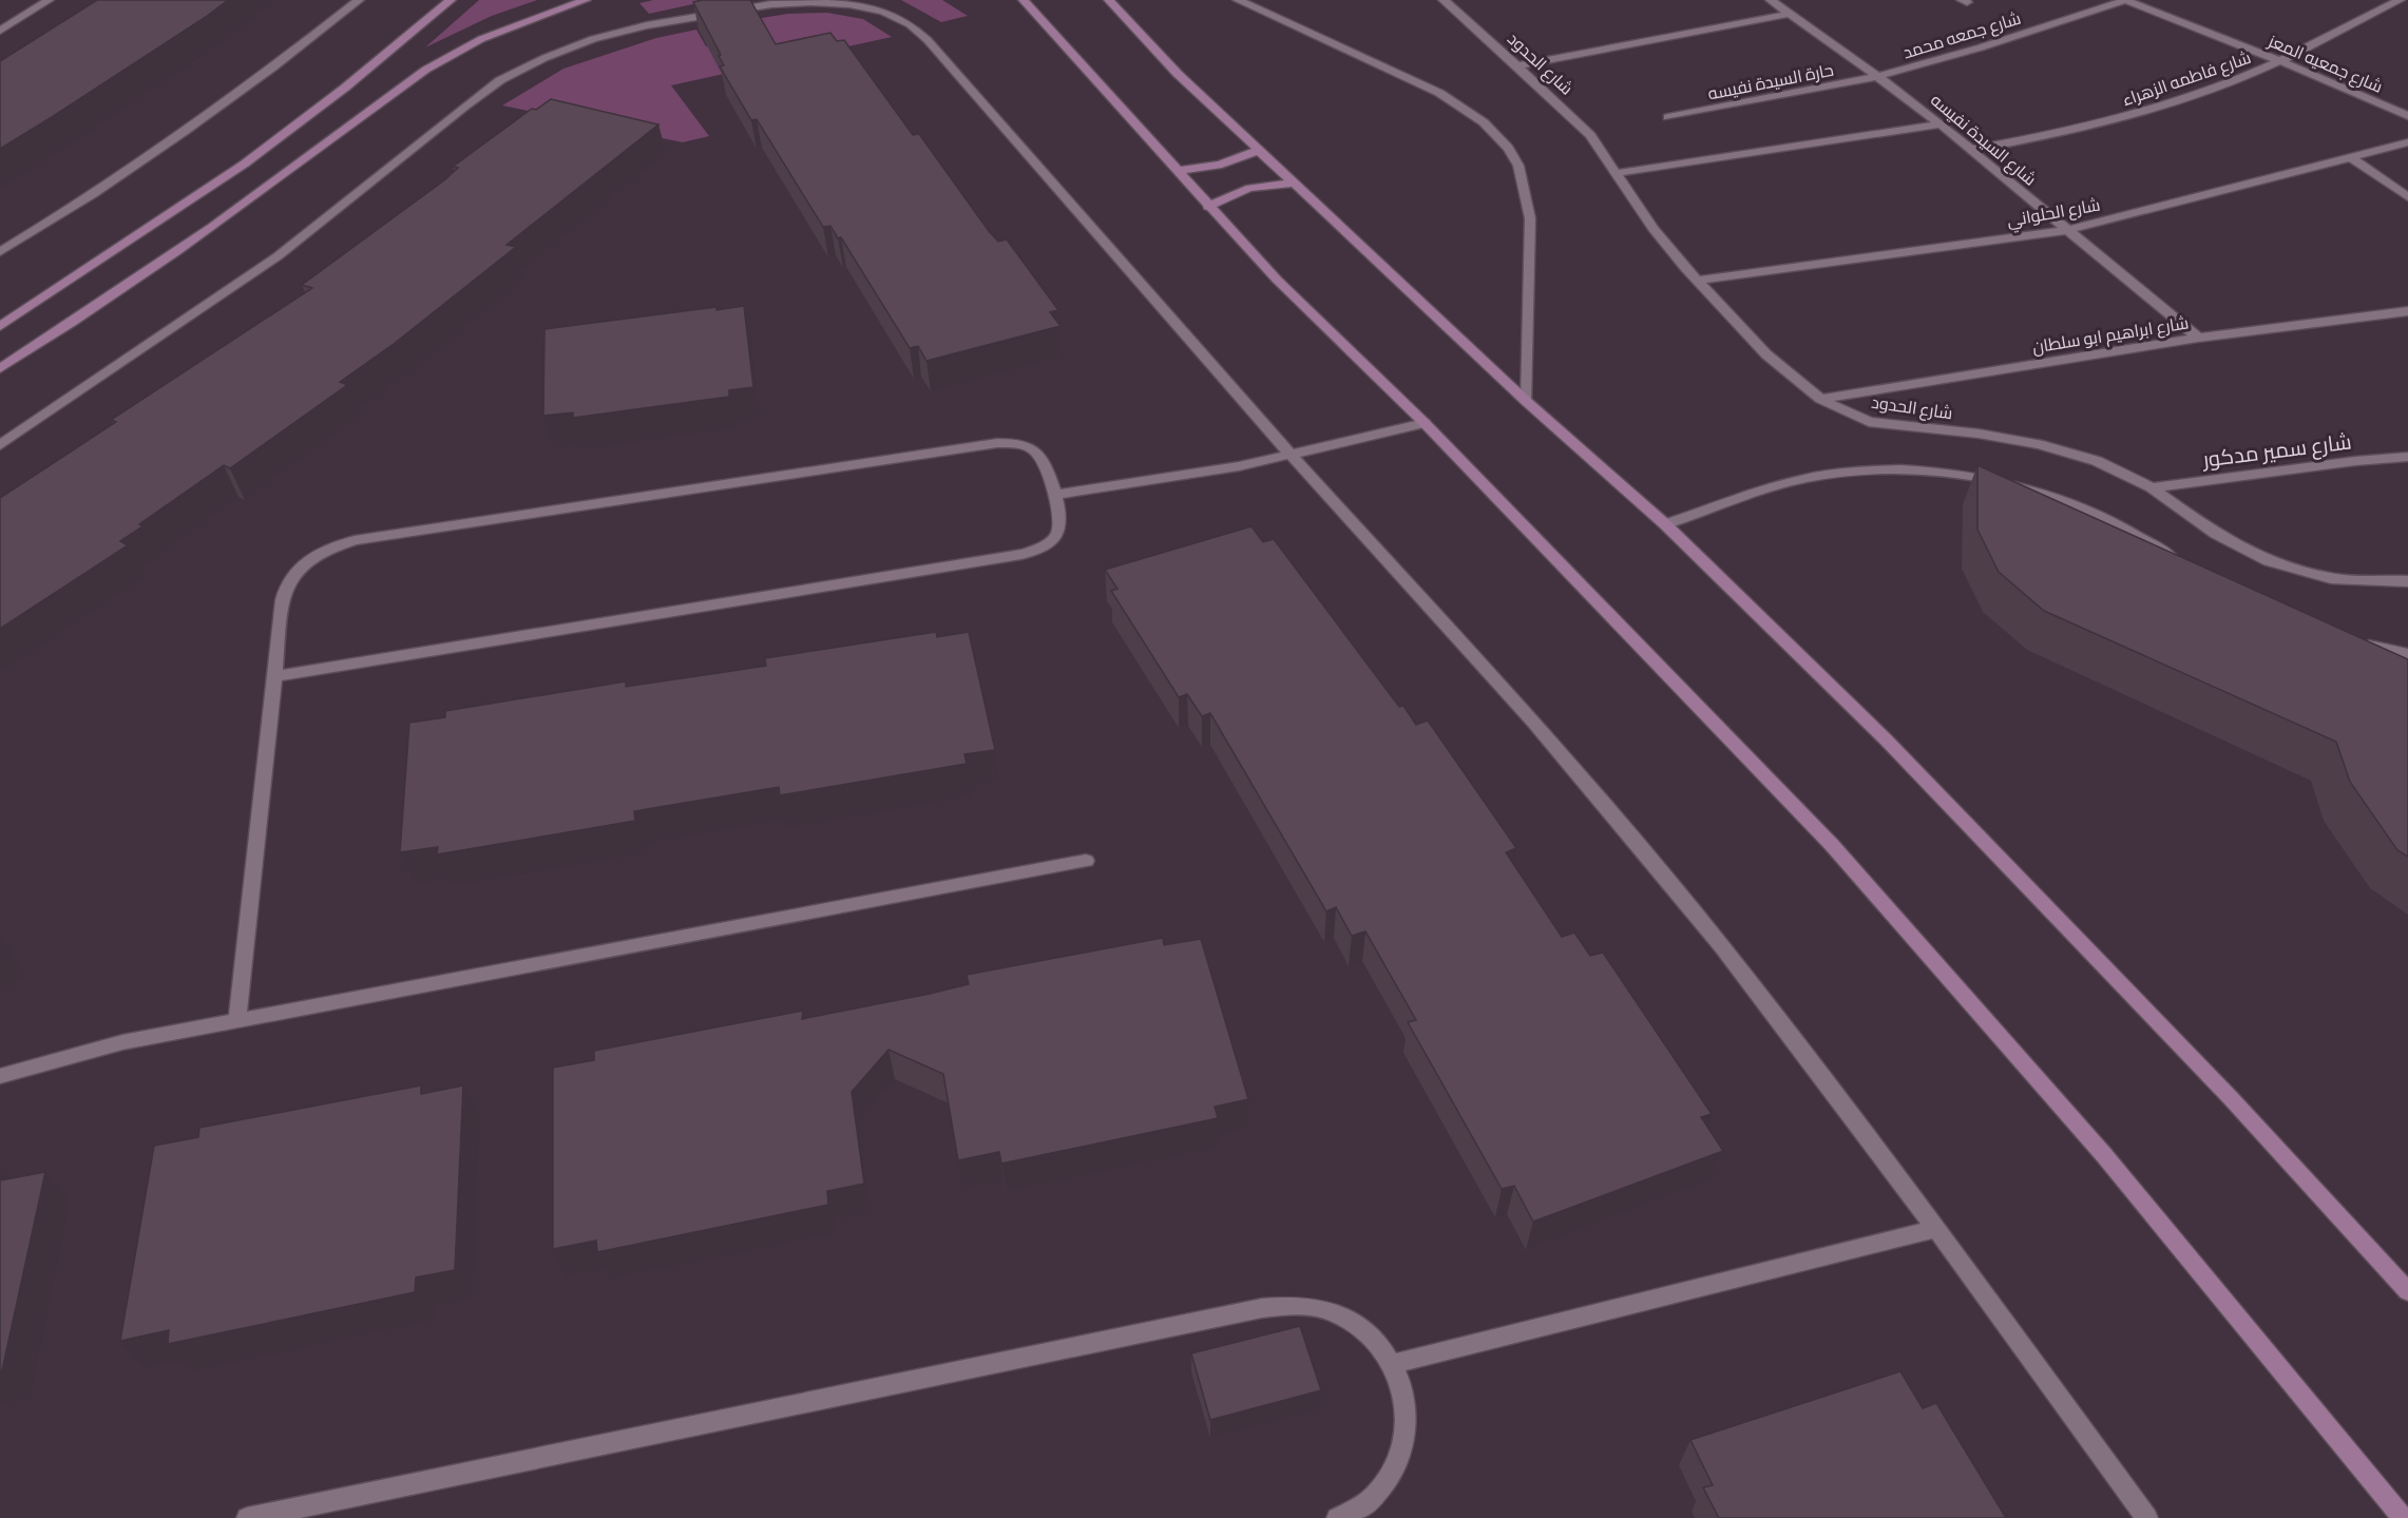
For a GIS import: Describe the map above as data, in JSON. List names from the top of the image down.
{
  "streets": {
    "street": [
      "شارع جمعه محمد",
      "شارع الحدود",
      "شارع جمعيه المعز",
      "شارع فاطمه الزهراء",
      "حارة السيدة نفيسه",
      "شارع السيدة نفيسه",
      "شارع الحلواني",
      "شارع ابراهيم ابو سلطان",
      "شارع سمير مدكور"
    ]
  },
  "crossings": [
    ["شارع جمعه محمد", "شارع جمعيه المعز"],
    ["شارع جمعه محمد", "حارة السيدة نفيسه"],
    ["شارع جمعه محمد", "شارع السيدة نفيسه"],
    ["شارع الحدود", "شارع الحلواني"],
    ["شارع الحدود", "شارع ابراهيم ابو سلطان"],
    ["شارع الحدود", "شارع سمير مدكور"],
    ["شارع جمعيه المعز", "شارع فاطمه الزهراء"],
    ["شارع فاطمه الزهراء", "شارع السيدة نفيسه"],
    ["حارة السيدة نفيسه", "شارع السيدة نفيسه"],
    ["شارع السيدة نفيسه", "شارع الحلواني"],
    ["شارع السيدة نفيسه", "شارع ابراهيم ابو سلطان"]
  ]
}
